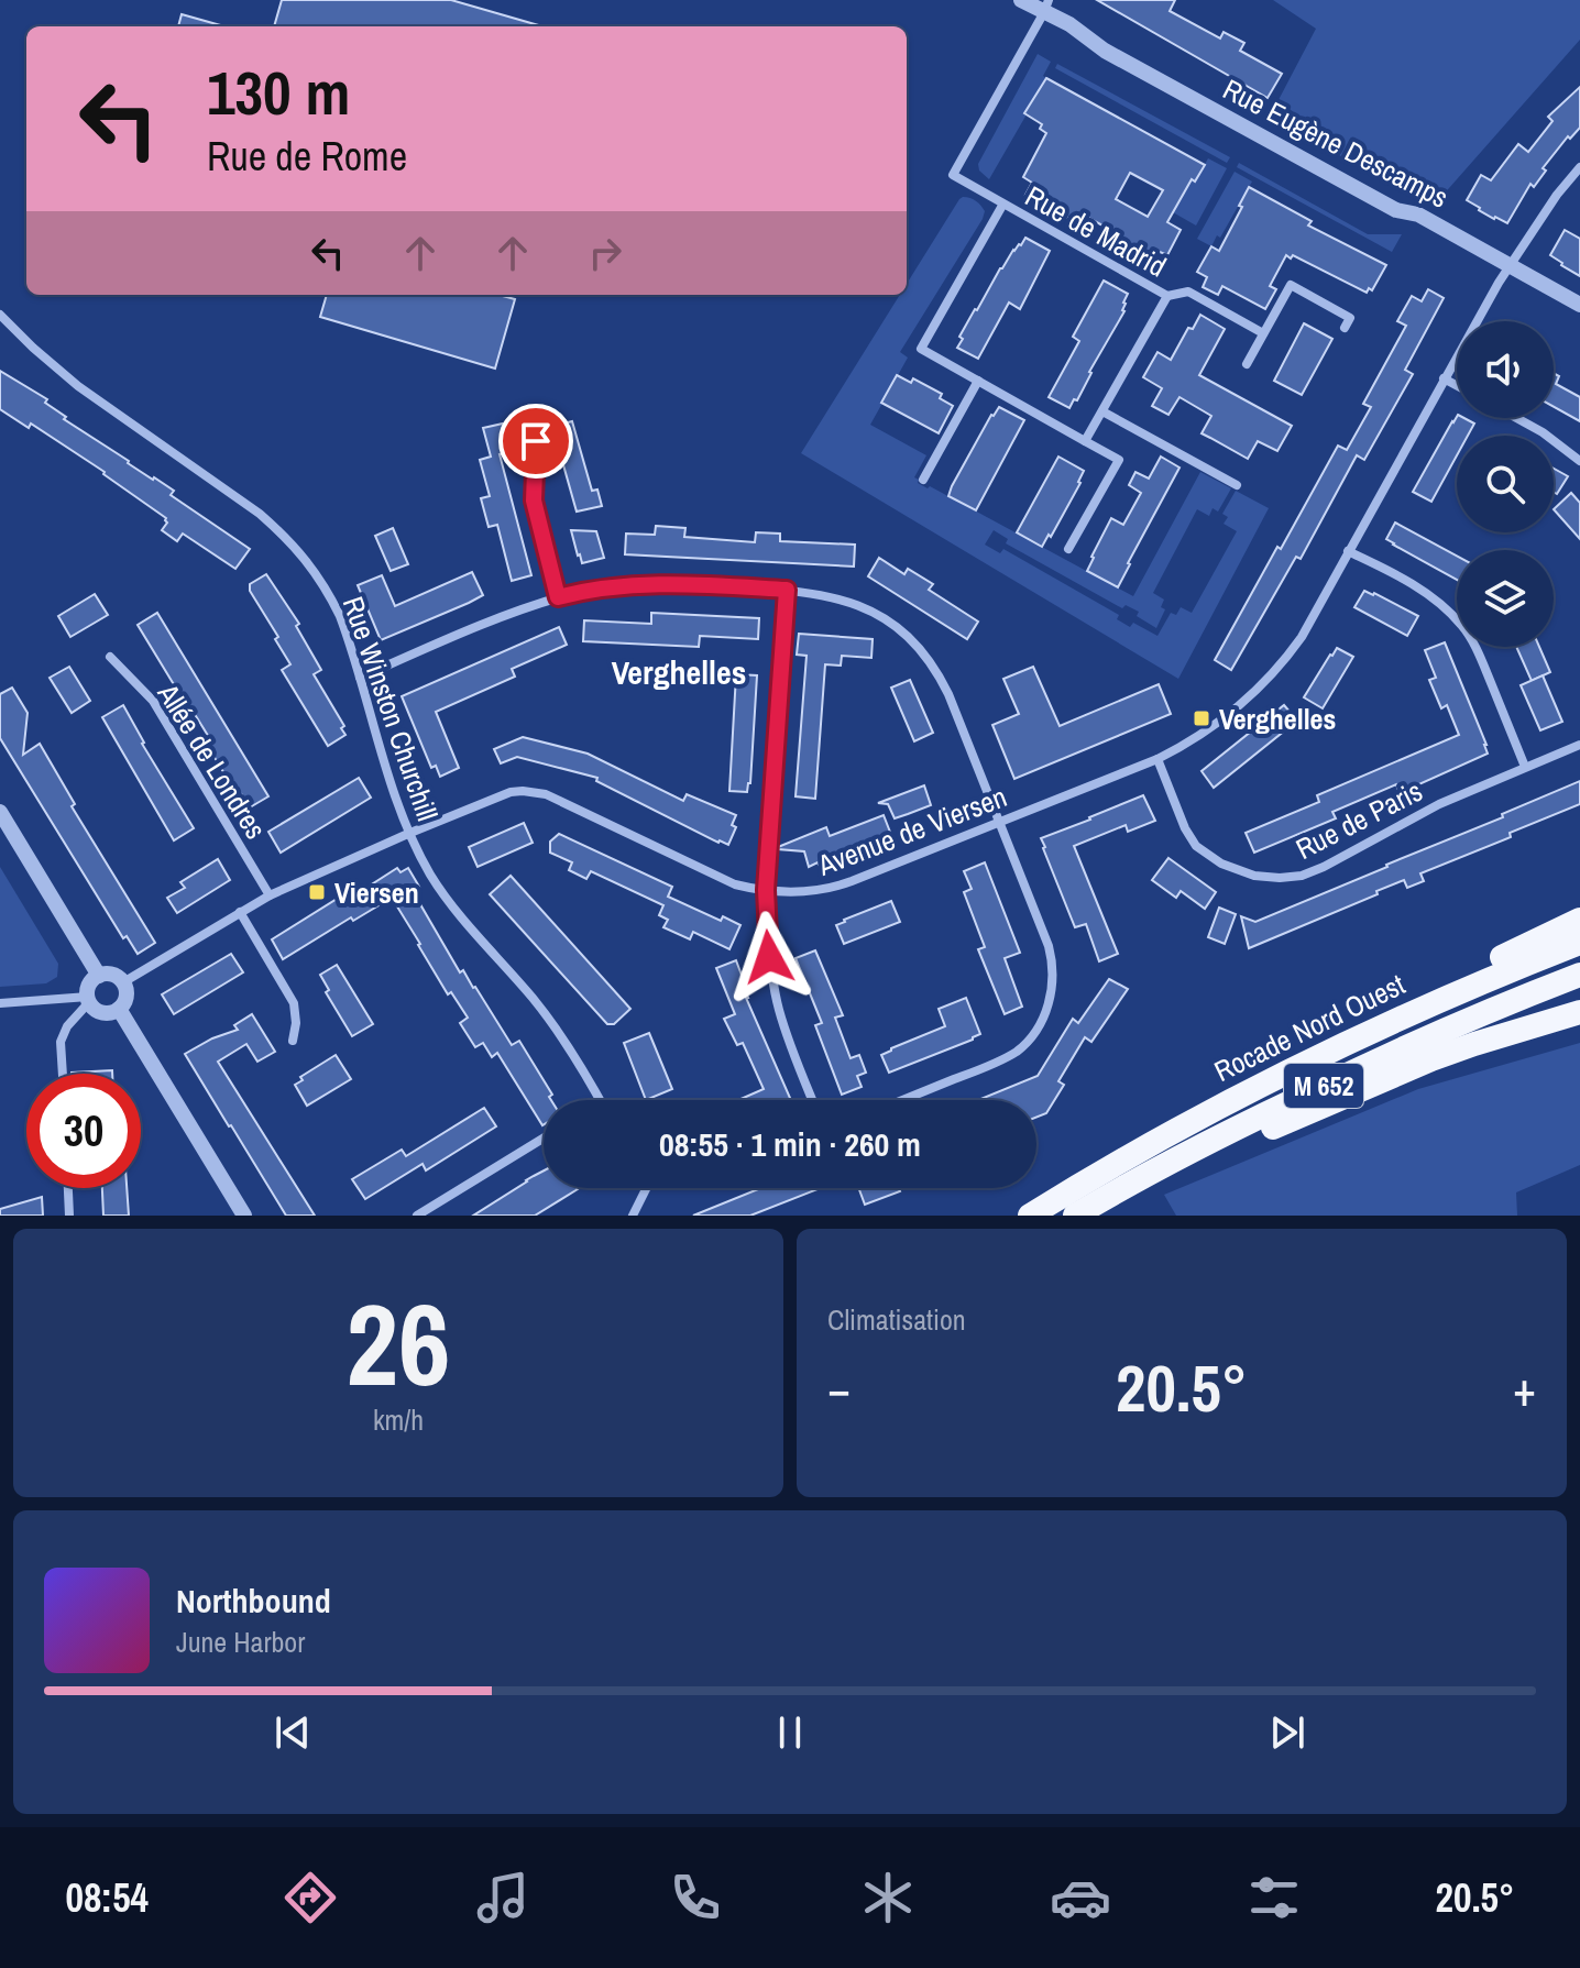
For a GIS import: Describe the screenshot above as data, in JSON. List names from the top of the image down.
{
  "streets": {
    "highway": ["Rocade Nord Ouest", "M 652"],
    "street": [
      "Rue Eugène Descamps",
      "Rue de Madrid",
      "Rue Winston Churchill",
      "Allée de Londres",
      "Rue de Paris",
      "Avenue de Viersen"
    ]
  },
  "crossings": [
    ["Rue Eugène Descamps", "Rue de Madrid"],
    ["Rue Eugène Descamps", "Avenue de Viersen"],
    ["Rue Winston Churchill", "Avenue de Viersen"],
    ["Allée de Londres", "Avenue de Viersen"],
    ["Rue de Paris", "Avenue de Viersen"]
  ],
  "districts": ["Verghelles"],
  "places": {
    "transit": ["Verghelles", "Viersen"]
  },
  "page": {
    "turn": ["130 m", "Rue de Rome"],
    "limit": "30",
    "trip": "08:55 · 1 min · 260 m",
    "tile": [
      ["26", "km/h"],
      "Climatisation"
    ],
    "heat": ["−", "20.5°", "+"],
    "song": ["Northbound", "June Harbor"],
    "tabs": ["08:54", "20.5°"]
  }
}
